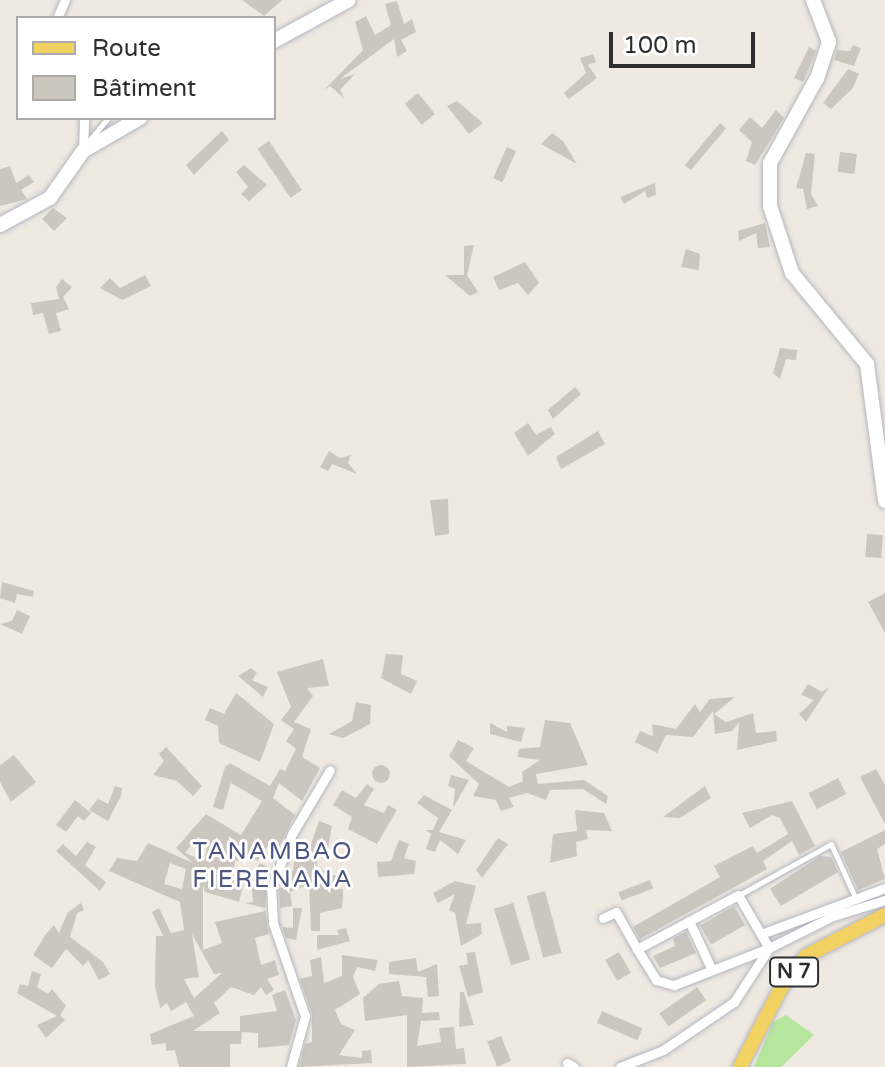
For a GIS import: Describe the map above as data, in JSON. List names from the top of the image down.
{
  "streets": {
    "main road": ["N 7"]
  },
  "districts": ["TANAMBAO FIERENANA"],
  "legend": ["Route", "Bâtiment"],
  "scale_bar": "100 m"
}
